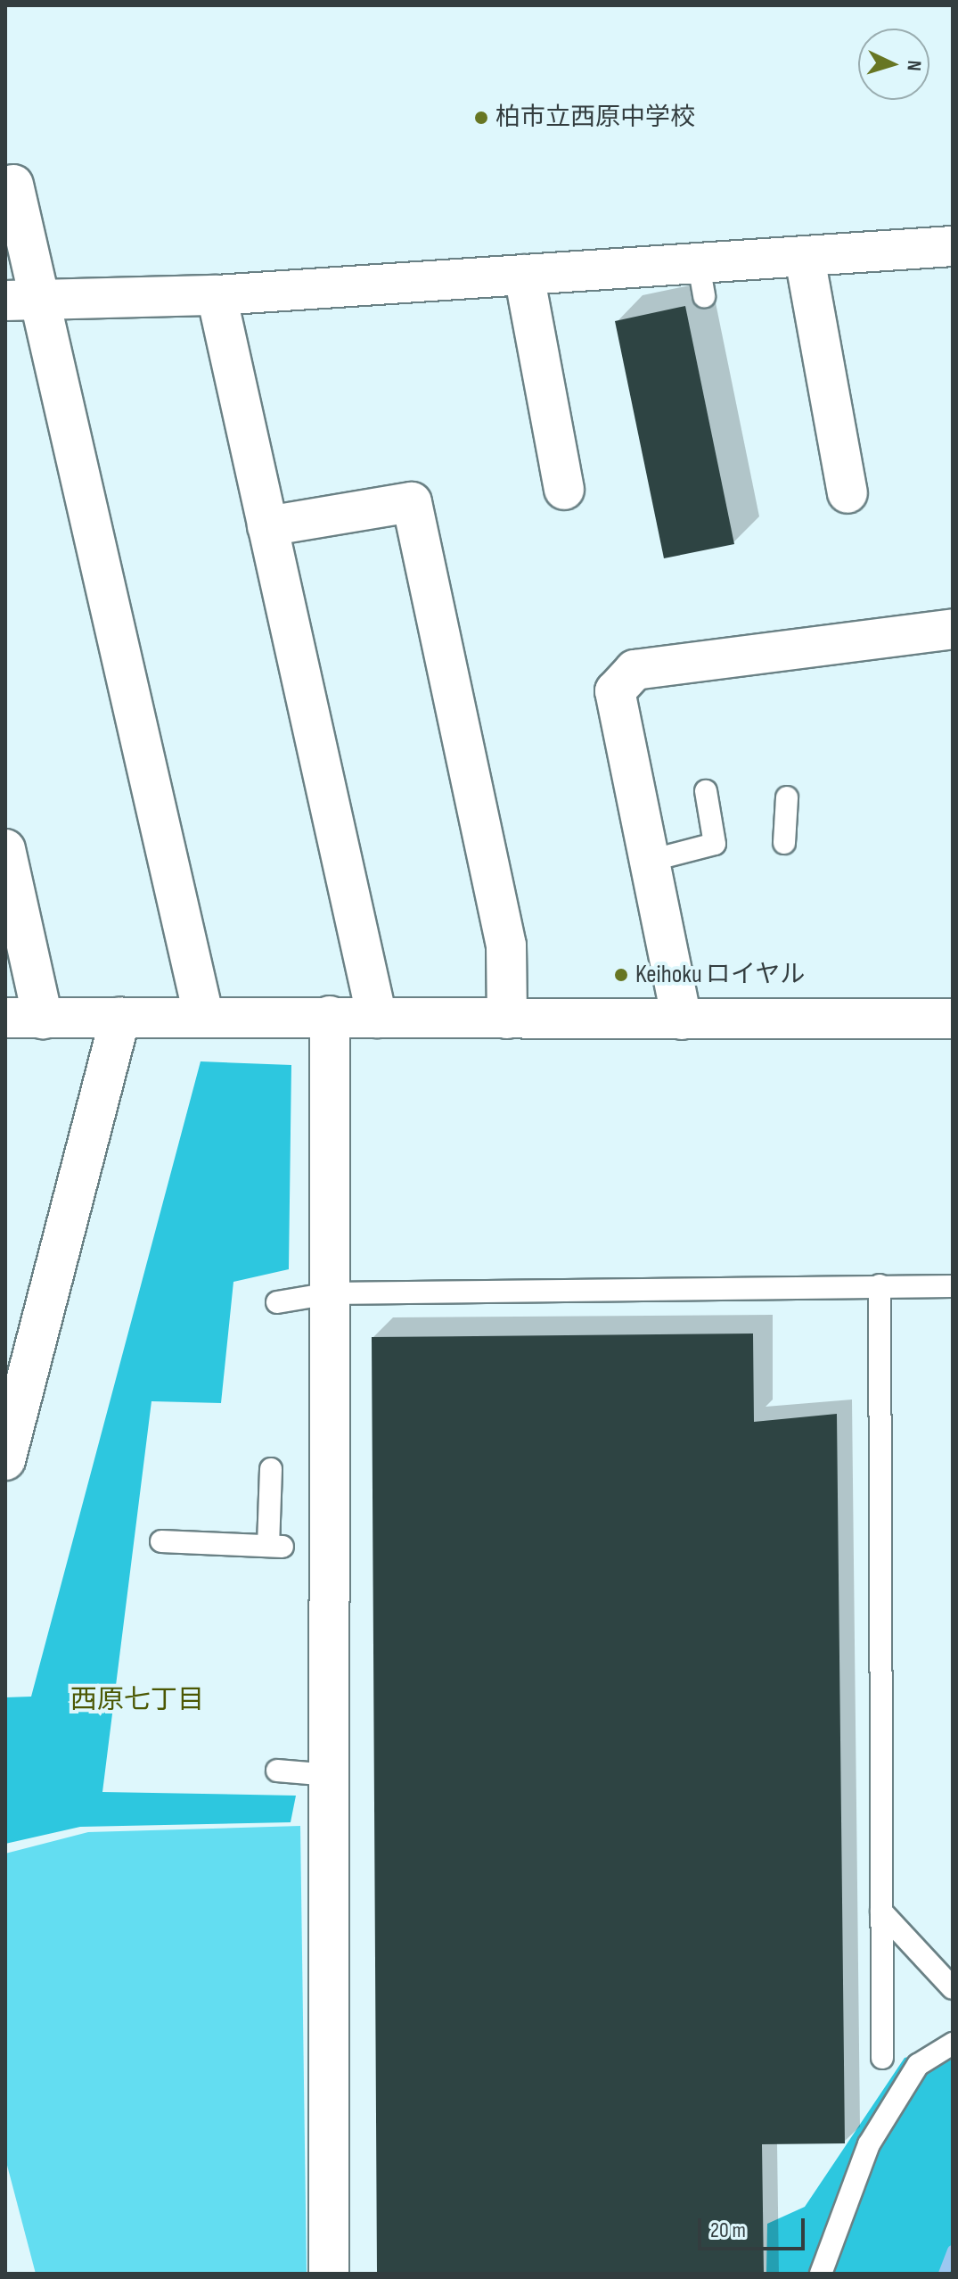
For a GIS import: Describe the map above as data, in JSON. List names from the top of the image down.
{
  "districts": ["西原七丁目"],
  "places": ["柏市立西原中学校", "Keihoku ロイヤル"],
  "scale_bar": "20 m",
  "north": "right"
}
